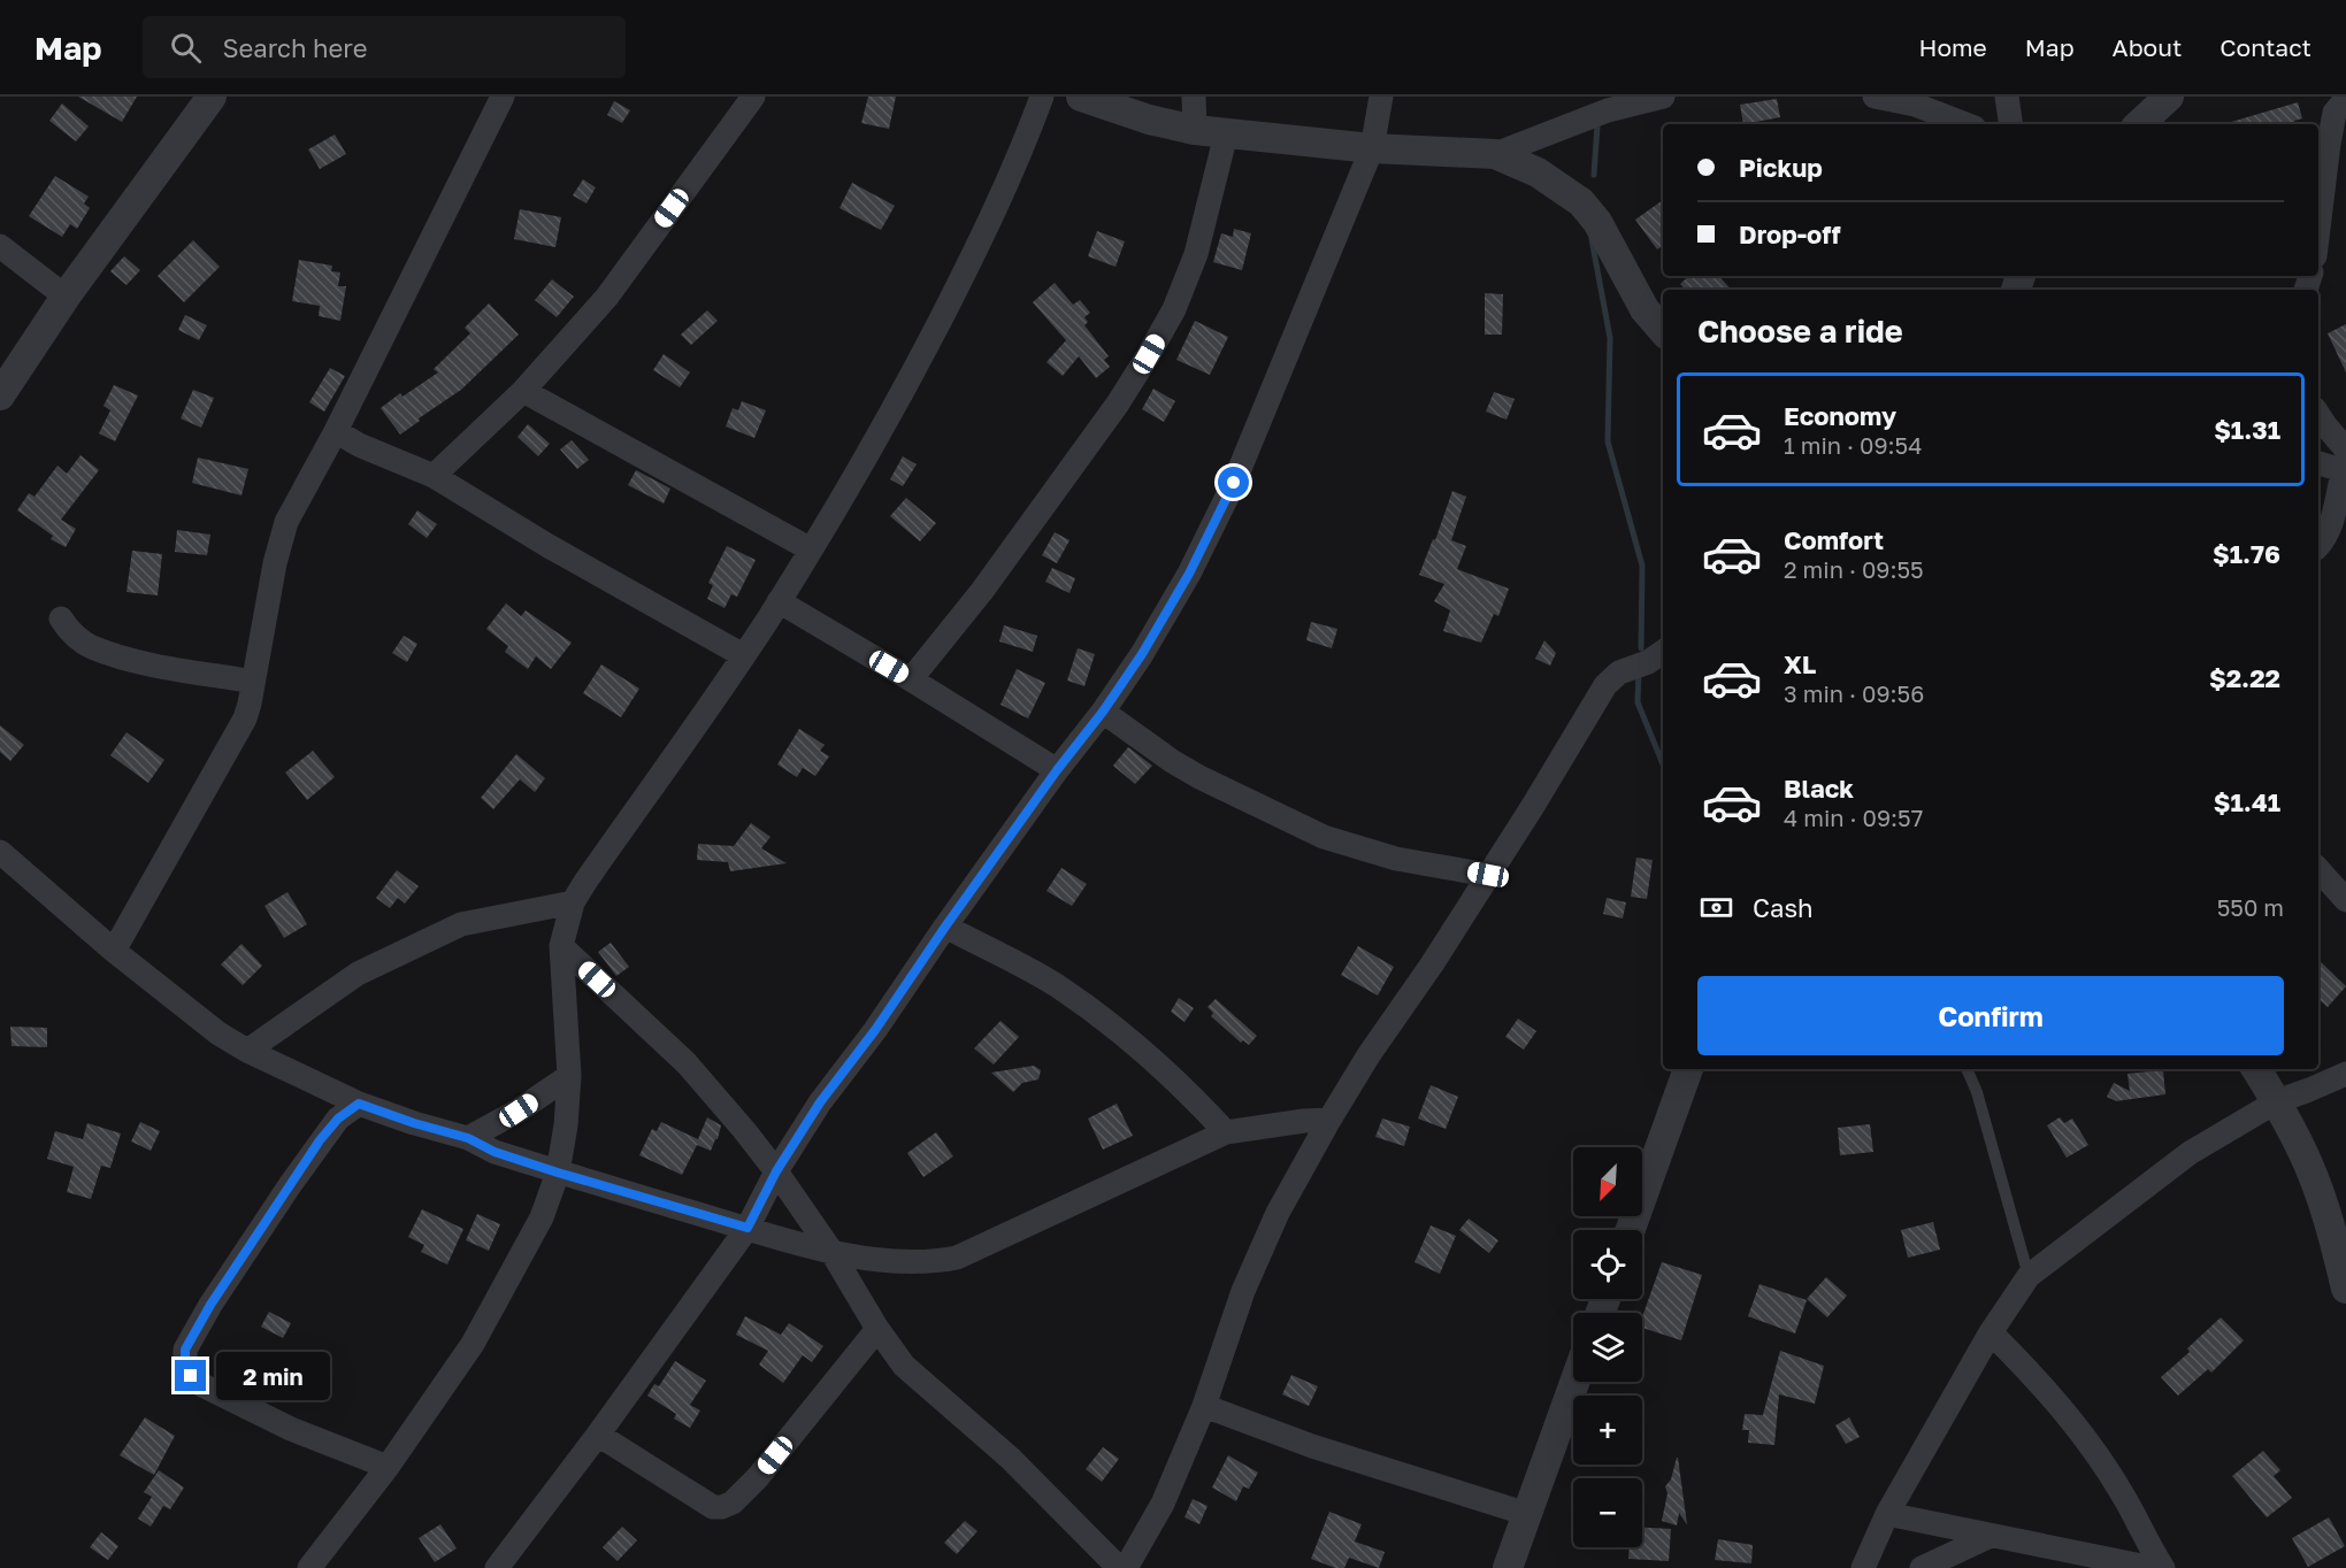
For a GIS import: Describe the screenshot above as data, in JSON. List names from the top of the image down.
{
  "north": "bottom left",
  "page": {
    "header": "Map",
    "search": "Search here",
    "nav": [
      "Home",
      "Map",
      "About",
      "Contact"
    ],
    "banner": ["Pickup", "Drop-off"],
    "heading": "Choose a ride",
    "list": [
      {
        "name": "Economy",
        "note": "1 min · 09:54",
        "value": "$1.31"
      },
      {
        "name": "Comfort",
        "note": "2 min · 09:55",
        "value": "$1.76"
      },
      {
        "name": "XL",
        "note": "3 min · 09:56",
        "value": "$2.22"
      },
      {
        "name": "Black",
        "note": "4 min · 09:57",
        "value": "$1.41"
      }
    ],
    "pay": ["Cash", "550 m"],
    "buttons": "Confirm",
    "map_buttons": ["+", "−"],
    "bubble": "2 min"
  }
}
